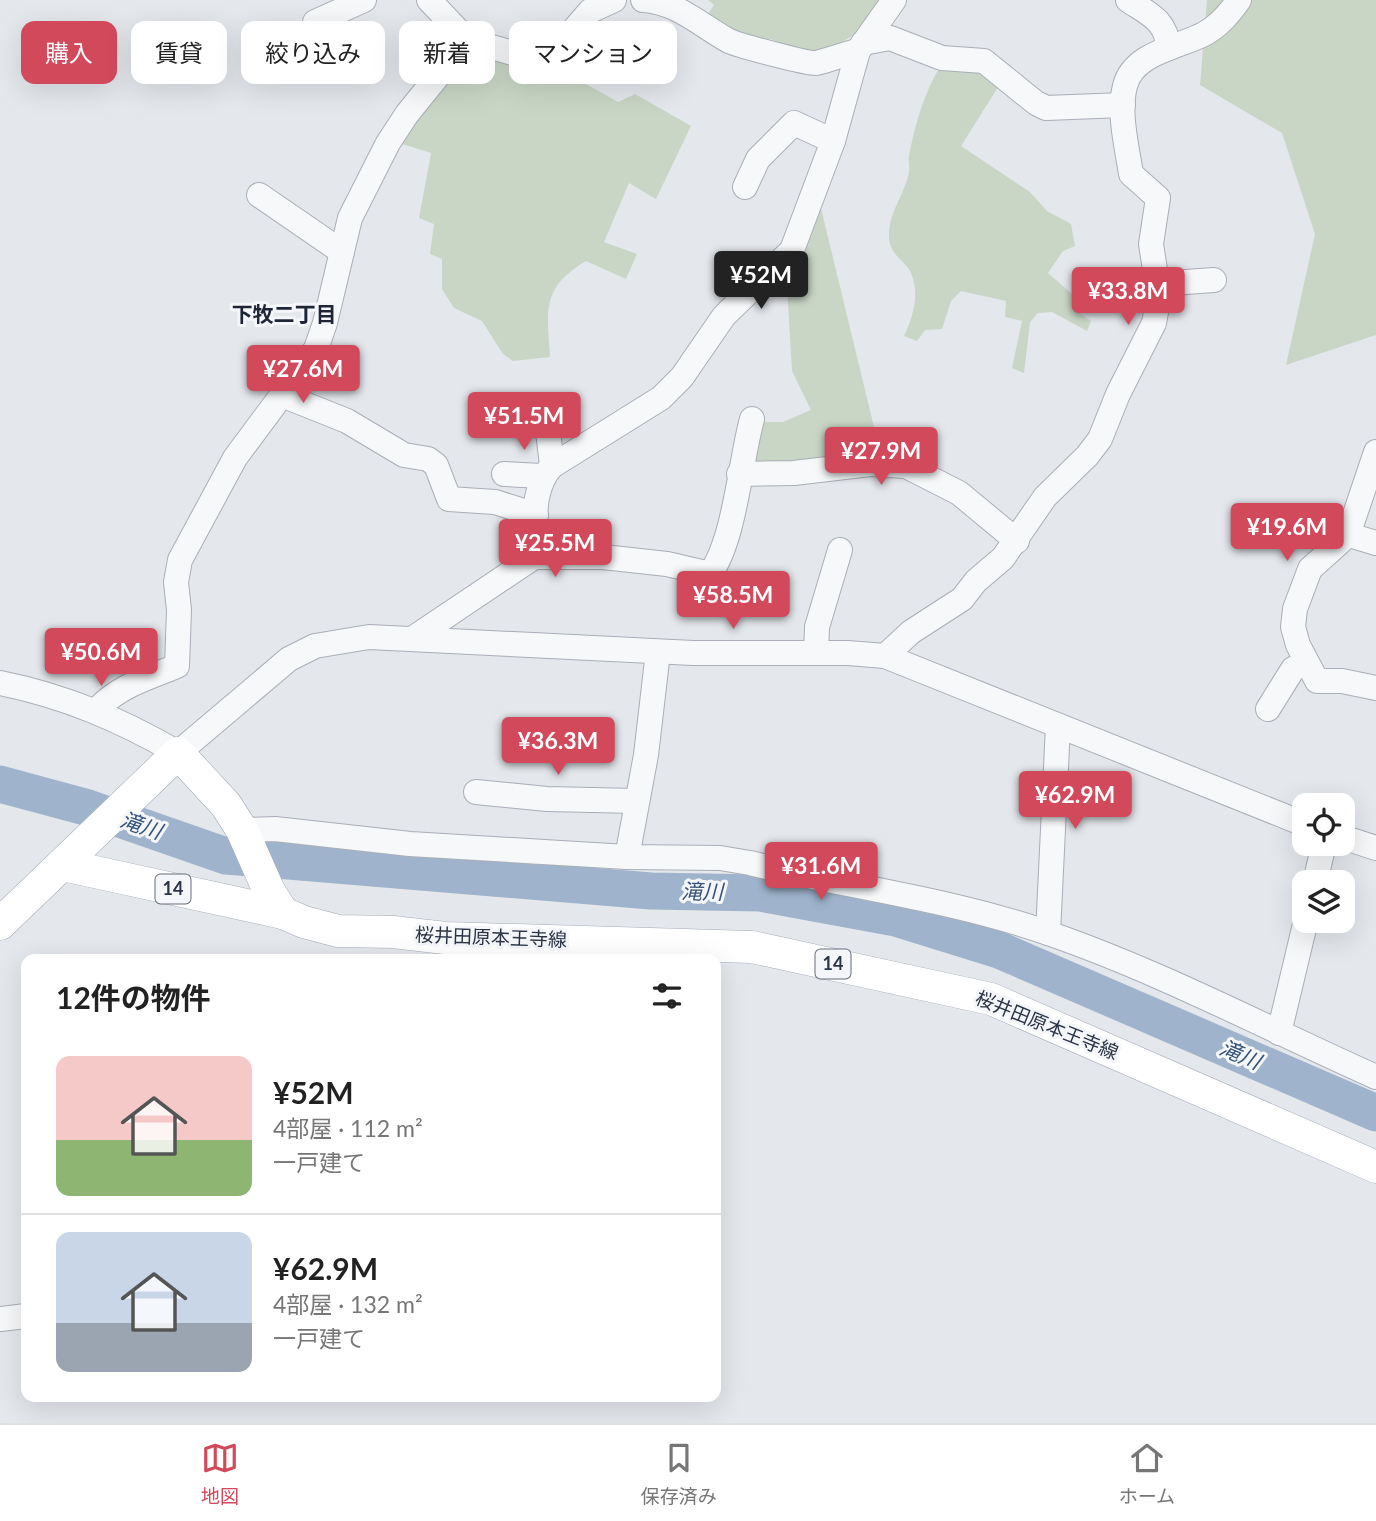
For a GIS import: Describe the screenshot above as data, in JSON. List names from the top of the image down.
{
  "streets": {
    "main road": ["14", "桜井田原本王寺線"]
  },
  "districts": ["下牧二丁目"],
  "water": ["滝川"],
  "page": {
    "chip": [
      "購入",
      "賃貸",
      "絞り込み",
      "新着",
      "マンション"
    ],
    "price": [
      "¥52M",
      "¥33.8M",
      "¥27.6M",
      "¥51.5M",
      "¥27.9M",
      "¥19.6M",
      "¥25.5M",
      "¥58.5M",
      "¥50.6M",
      "¥36.3M",
      "¥62.9M",
      "¥31.6M"
    ],
    "heading": "12件の物件",
    "list": [
      {
        "name": "¥52M",
        "note": "4部屋 · 112 m² · 一戸建て"
      },
      {
        "name": "¥62.9M",
        "note": "4部屋 · 132 m² · 一戸建て"
      }
    ],
    "tabs": ["地図", "保存済み", "ホーム"]
  }
}
